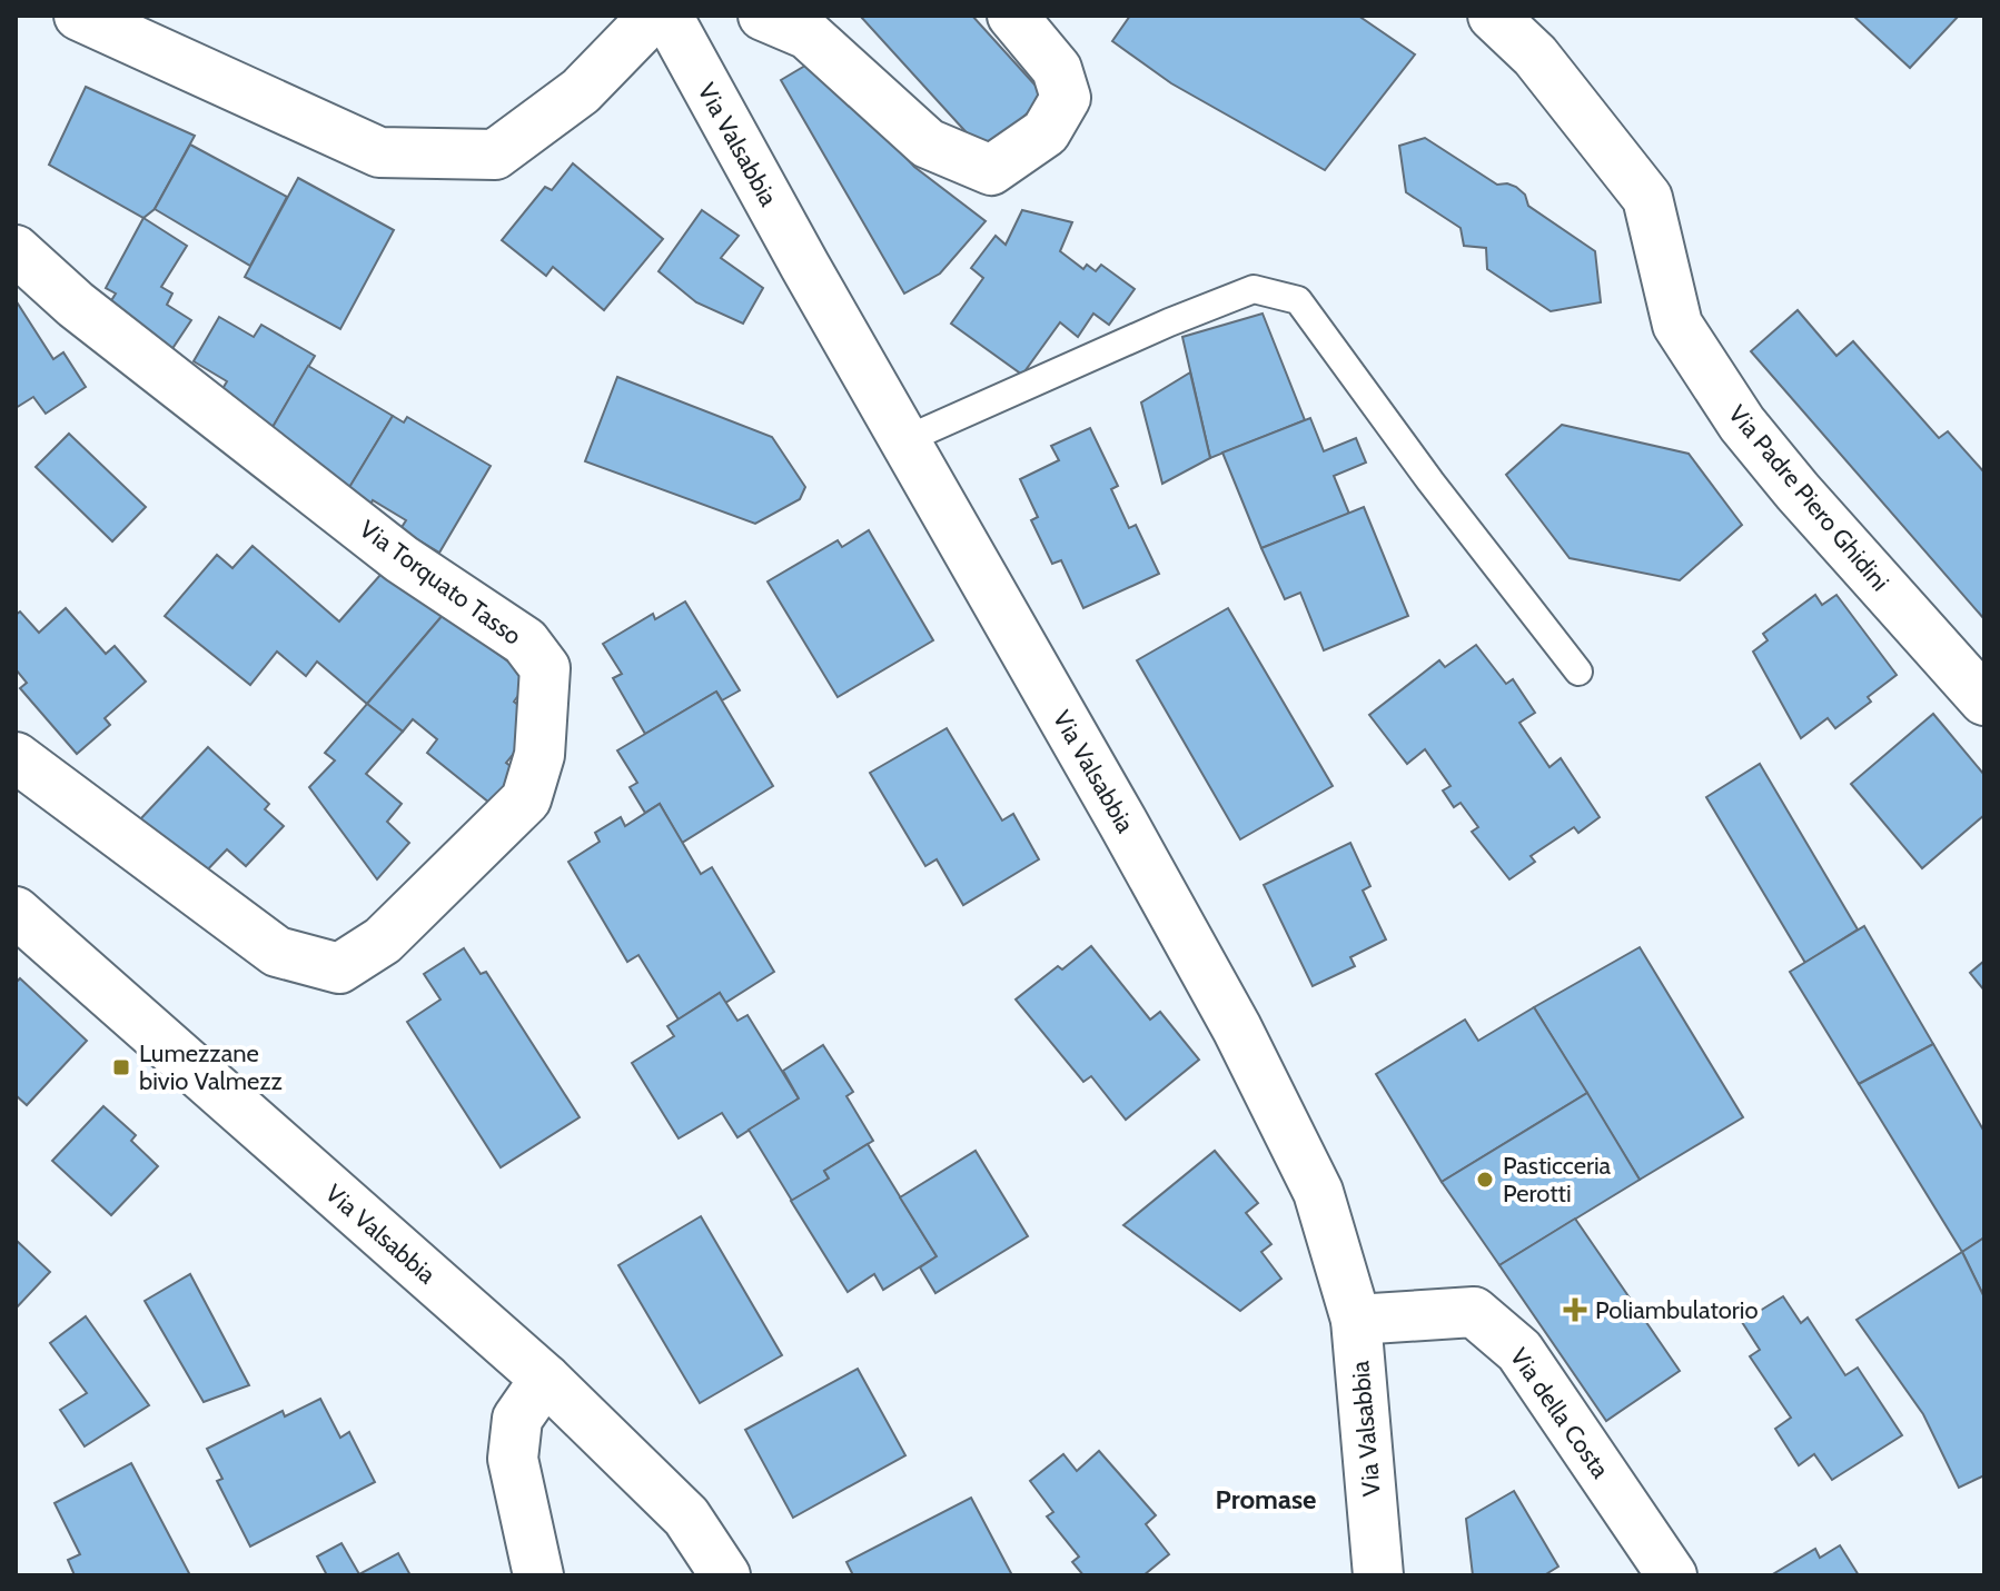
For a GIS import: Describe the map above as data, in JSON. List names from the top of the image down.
{
  "streets": {
    "street": [
      "Via Valsabbia",
      "Via Padre Piero Ghidini",
      "Via Torquato Tasso",
      "Via della Costa"
    ]
  },
  "crossings": [
    ["Via Valsabbia", "Via della Costa"]
  ],
  "districts": ["Promase"],
  "places": {
    "transit": ["Lumezzane bivio Valmezz"],
    "other": ["Pasticceria Perotti"],
    "health": ["Poliambulatorio"]
  }
}
